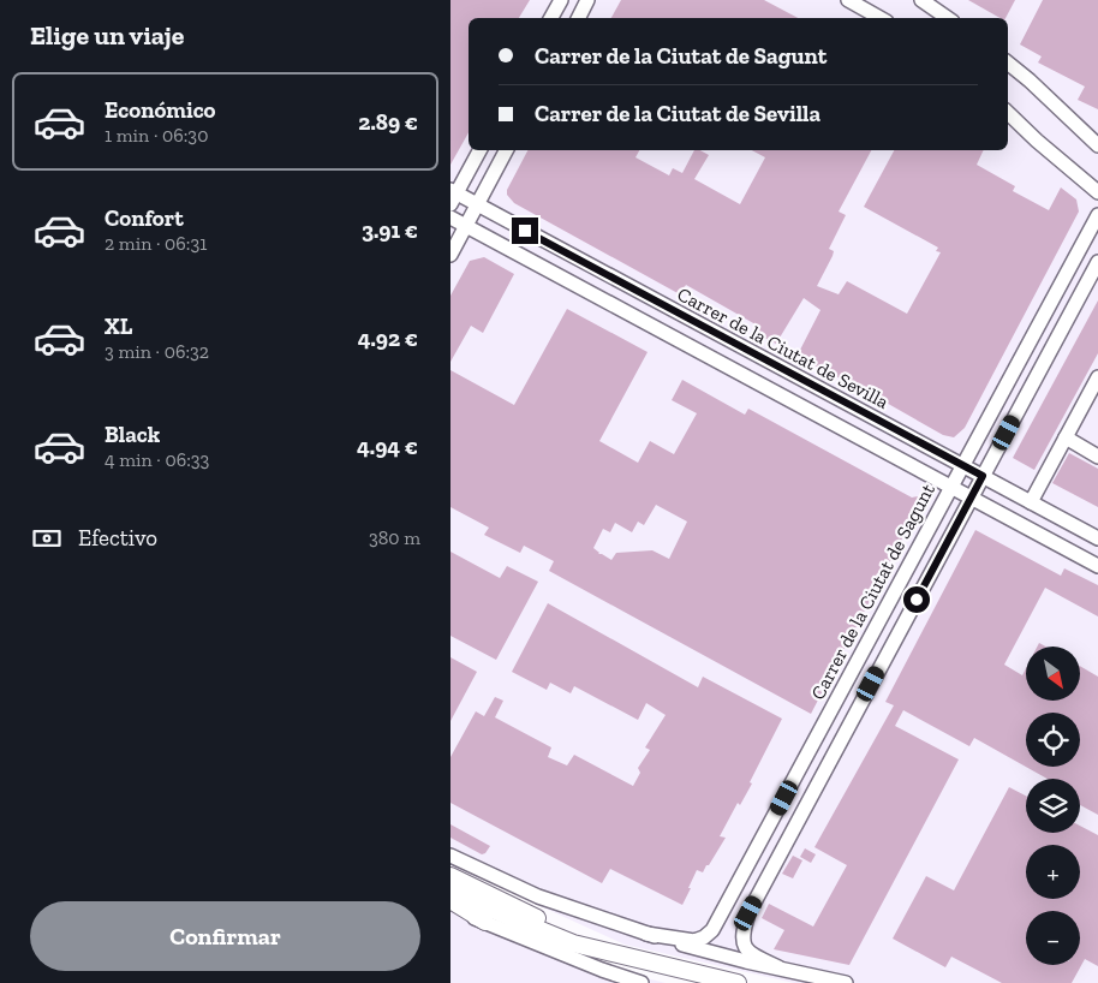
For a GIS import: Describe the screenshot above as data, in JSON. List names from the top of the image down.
{
  "streets": {
    "street": ["Carrer de la Ciutat de Sevilla", "Carrer de la Ciutat de Sagunt"]
  },
  "crossings": [
    ["Carrer de la Ciutat de Sevilla", "Carrer de la Ciutat de Sagunt"]
  ],
  "north": "bottom right",
  "page": {
    "heading": "Elige un viaje",
    "banner": ["Carrer de la Ciutat de Sagunt", "Carrer de la Ciutat de Sevilla"],
    "list": [
      {
        "name": "Económico",
        "note": "1 min · 06:30",
        "value": "2.89 €"
      },
      {
        "name": "Confort",
        "note": "2 min · 06:31",
        "value": "3.91 €"
      },
      {
        "name": "XL",
        "note": "3 min · 06:32",
        "value": "4.92 €"
      },
      {
        "name": "Black",
        "note": "4 min · 06:33",
        "value": "4.94 €"
      }
    ],
    "pay": ["Efectivo", "380 m"],
    "map_buttons": ["+", "−"],
    "buttons": "Confirmar"
  }
}
